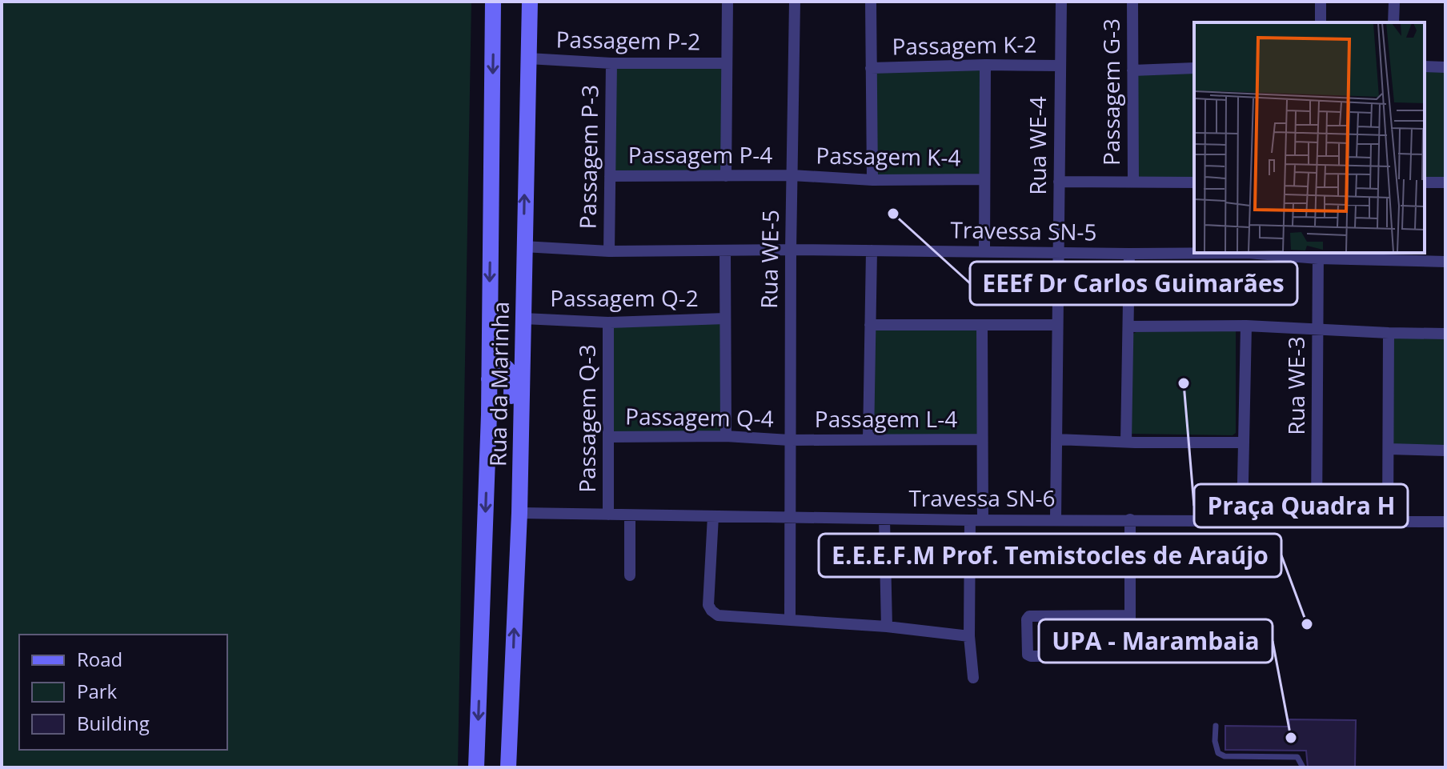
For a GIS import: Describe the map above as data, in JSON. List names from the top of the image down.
{
  "streets": {
    "main road": ["Rua da Marinha"],
    "street": [
      "Passagem P-2",
      "Passagem K-2",
      "Passagem G-3",
      "Rua WE-4",
      "Passagem P-4",
      "Passagem P-3",
      "Passagem K-4",
      "Travessa SN-5",
      "Rua WE-5",
      "Passagem Q-2",
      "Rua WE-3",
      "Passagem Q-4",
      "Passagem Q-3",
      "Passagem L-4",
      "Travessa SN-6"
    ]
  },
  "crossings": [
    ["Passagem P-2", "Passagem P-3"],
    ["Passagem P-2", "Rua da Marinha"],
    ["Passagem K-2", "Rua WE-4"],
    ["Rua WE-4", "Travessa SN-5"],
    ["Rua WE-4", "Travessa SN-6"],
    ["Passagem P-4", "Passagem P-3"],
    ["Passagem P-4", "Passagem K-4"],
    ["Passagem P-4", "Rua WE-5"],
    ["Passagem P-3", "Travessa SN-5"],
    ["Passagem K-4", "Rua WE-5"],
    ["Travessa SN-5", "Rua WE-5"],
    ["Travessa SN-5", "Rua da Marinha"],
    ["Travessa SN-5", "Rua WE-3"],
    ["Rua WE-5", "Passagem Q-4"],
    ["Rua WE-5", "Passagem L-4"],
    ["Rua WE-5", "Travessa SN-6"],
    ["Passagem Q-2", "Rua da Marinha"],
    ["Passagem Q-2", "Passagem Q-3"],
    ["Rua da Marinha", "Travessa SN-6"],
    ["Rua WE-3", "Travessa SN-6"],
    ["Passagem Q-4", "Passagem Q-3"],
    ["Passagem Q-4", "Passagem L-4"],
    ["Passagem Q-3", "Travessa SN-6"]
  ],
  "places": [
    "EEEf Dr Carlos Guimarães",
    "Praça Quadra H",
    "E.E.E.F.M Prof. Temistocles de Araújo",
    "UPA - Marambaia"
  ],
  "legend": ["Road", "Park", "Building"]
}
